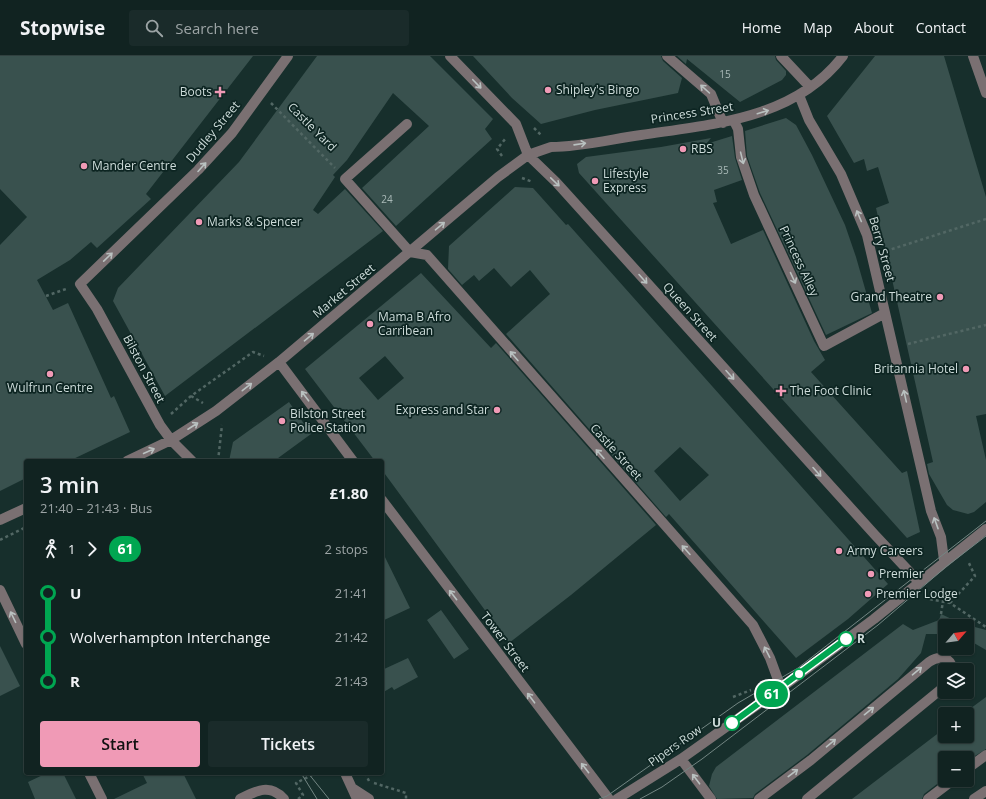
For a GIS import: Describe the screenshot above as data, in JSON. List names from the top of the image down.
{
  "streets": {
    "street": [
      "Princess Street",
      "Dudley Street",
      "Berry Street",
      "Princess Alley",
      "Market Street",
      "Queen Street",
      "Bilston Street",
      "Castle Street",
      "Tower Street",
      "Pipers Row"
    ],
    "path": ["Castle Yard"]
  },
  "crossings": [
    ["Princess Street", "Berry Street"],
    ["Princess Street", "Princess Alley"],
    ["Princess Street", "Market Street"],
    ["Princess Street", "Queen Street"],
    ["Castle Yard", "Dudley Street"],
    ["Dudley Street", "Bilston Street"],
    ["Berry Street", "Princess Alley"],
    ["Berry Street", "Pipers Row"],
    ["Market Street", "Queen Street"],
    ["Market Street", "Bilston Street"],
    ["Market Street", "Castle Street"],
    ["Queen Street", "Pipers Row"],
    ["Castle Street", "Pipers Row"]
  ],
  "one_way": [
    "Princess Street",
    "Dudley Street",
    "Berry Street",
    "Market Street",
    "Queen Street",
    "Castle Street",
    "Tower Street"
  ],
  "places": {
    "other": [
      "Shipley's Bingo",
      "RBS",
      "Mander Centre",
      "Lifestyle Express",
      "Marks & Spencer",
      "Grand Theatre",
      "Mama B Afro Carribean",
      "Britannia Hotel",
      "Wulfrun Centre",
      "Express and Star",
      "Bilston Street Police Station",
      "Army Careers",
      "Premier",
      "Premier Lodge",
      "R",
      "U"
    ],
    "health": ["Boots", "The Foot Clinic"]
  },
  "lines": ["bus line 61"],
  "house_numbers": ["15", "35", "24"],
  "north": "top right",
  "page": {
    "header": "Stopwise",
    "search": "Search here",
    "nav": [
      "Home",
      "Map",
      "About",
      "Contact"
    ],
    "on_map": "61",
    "heading": ["3 min", "21:40 – 21:43 · Bus", "£1.80"],
    "legs": ["1", "61", "2 stops"],
    "list": [
      {
        "name": "U",
        "value": "21:41"
      },
      {
        "name": "Wolverhampton Interchange",
        "value": "21:42"
      },
      {
        "name": "R",
        "value": "21:43"
      }
    ],
    "map_buttons": ["+", "−"],
    "buttons": ["Start", "Tickets"]
  }
}
